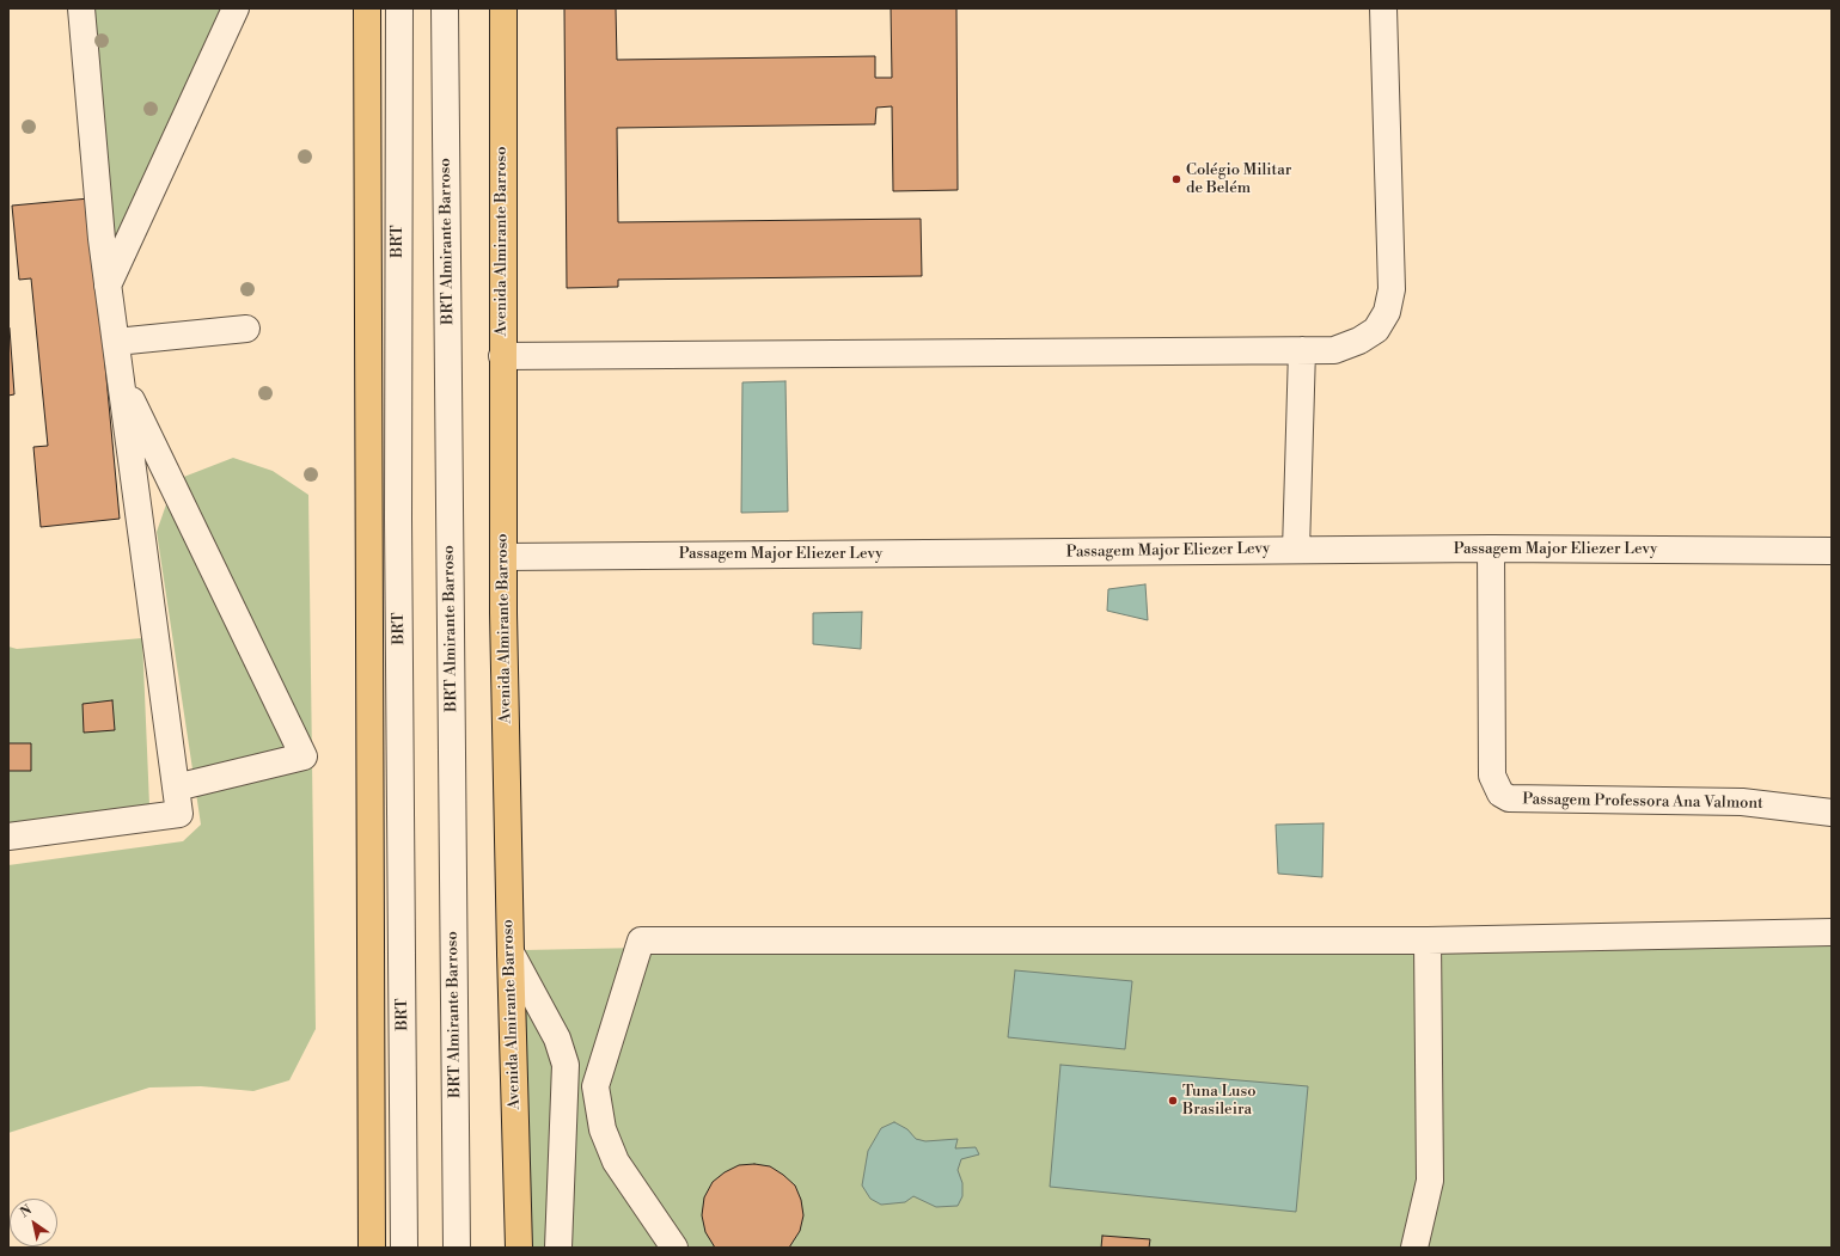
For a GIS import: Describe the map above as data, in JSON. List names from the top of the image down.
{
  "streets": {
    "highway": ["Avenida Almirante Barroso"],
    "street": [
      "BRT",
      "BRT Almirante Barroso",
      "Passagem Major Eliezer Levy",
      "Passagem Professora Ana Valmont"
    ]
  },
  "crossings": [
    ["Avenida Almirante Barroso", "Passagem Major Eliezer Levy"],
    ["Passagem Major Eliezer Levy", "Passagem Professora Ana Valmont"]
  ],
  "places": ["Colégio Militar de Belém", "Tuna Luso Brasileira"],
  "north": "top left"
}
